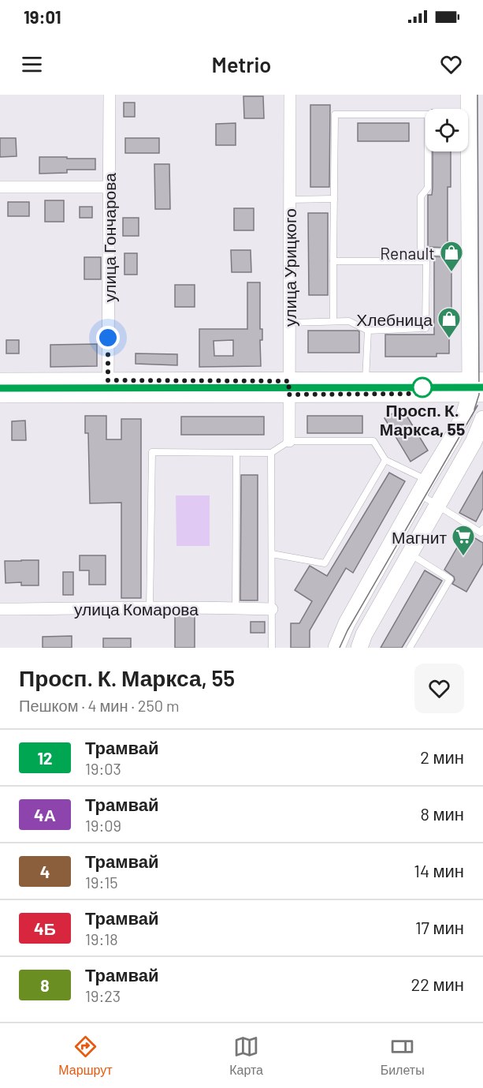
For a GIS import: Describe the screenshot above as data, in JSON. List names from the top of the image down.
{
  "streets": {
    "street": ["улица Гончарова", "улица Урицкого", "улица Комарова"]
  },
  "places": {
    "shop": ["Renault", "Хлебница"],
    "other": ["Просп. К. Маркса, 55"],
    "supermarket": ["Магнит"]
  },
  "lines": ["tram line 12"],
  "page": {
    "status": "19:01",
    "header": "Metrio",
    "heading": ["Просп. К. Маркса, 55", "Пешком · 4 мин · 250 m"],
    "list": [
      {
        "mark": "12",
        "name": "Трамвай",
        "note": "19:03",
        "value": "2 мин"
      },
      {
        "mark": "4А",
        "name": "Трамвай",
        "note": "19:09",
        "value": "8 мин"
      },
      {
        "mark": "4",
        "name": "Трамвай",
        "note": "19:15",
        "value": "14 мин"
      },
      {
        "mark": "4Б",
        "name": "Трамвай",
        "note": "19:18",
        "value": "17 мин"
      },
      {
        "mark": "8",
        "name": "Трамвай",
        "note": "19:23",
        "value": "22 мин"
      }
    ],
    "tabs": ["Маршрут", "Карта", "Билеты"]
  }
}
